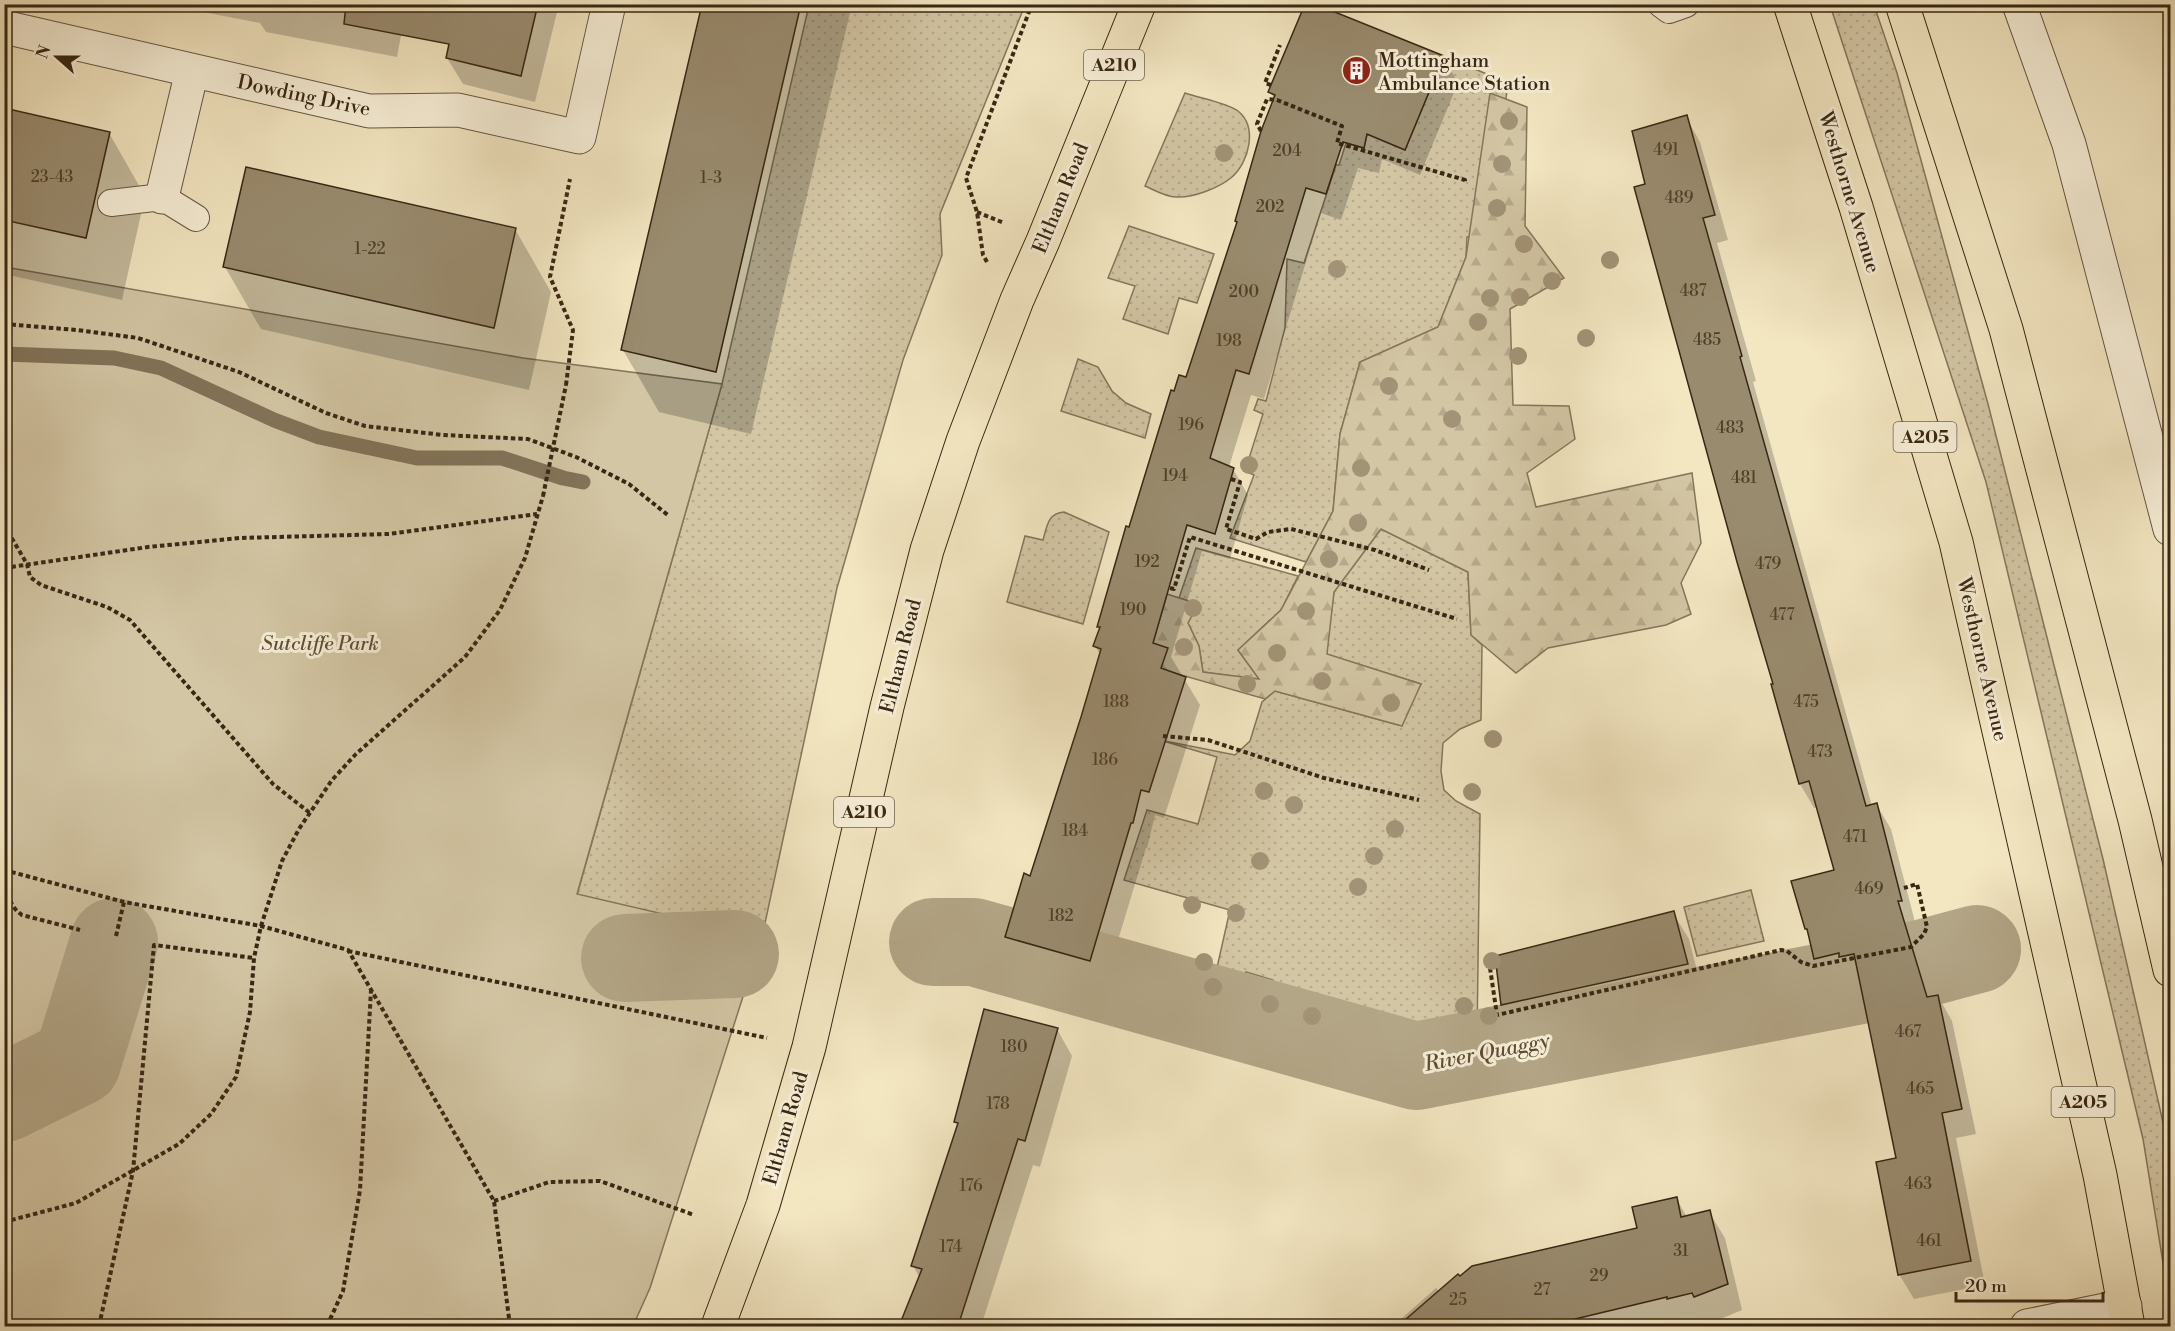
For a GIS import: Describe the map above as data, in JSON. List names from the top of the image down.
{
  "streets": {
    "highway": [
      "A210",
      "Westhorne Avenue",
      "Eltham Road",
      "A205"
    ],
    "street": ["Dowding Drive"]
  },
  "water": ["River Quaggy"],
  "parks": ["Sutcliffe Park"],
  "places": {
    "building": ["Mottingham Ambulance Station"]
  },
  "house_numbers": [
    "491",
    "204",
    "23-43",
    "1-3",
    "489",
    "202",
    "1-22",
    "487",
    "200",
    "485",
    "198",
    "196",
    "483",
    "194",
    "481",
    "192",
    "479",
    "190",
    "477",
    "188",
    "475",
    "473",
    "186",
    "184",
    "471",
    "469",
    "182",
    "467",
    "180",
    "465",
    "178",
    "463",
    "176",
    "461",
    "174",
    "31",
    "29",
    "27",
    "25"
  ],
  "scale_bar": "20 m",
  "north": "left"
}
